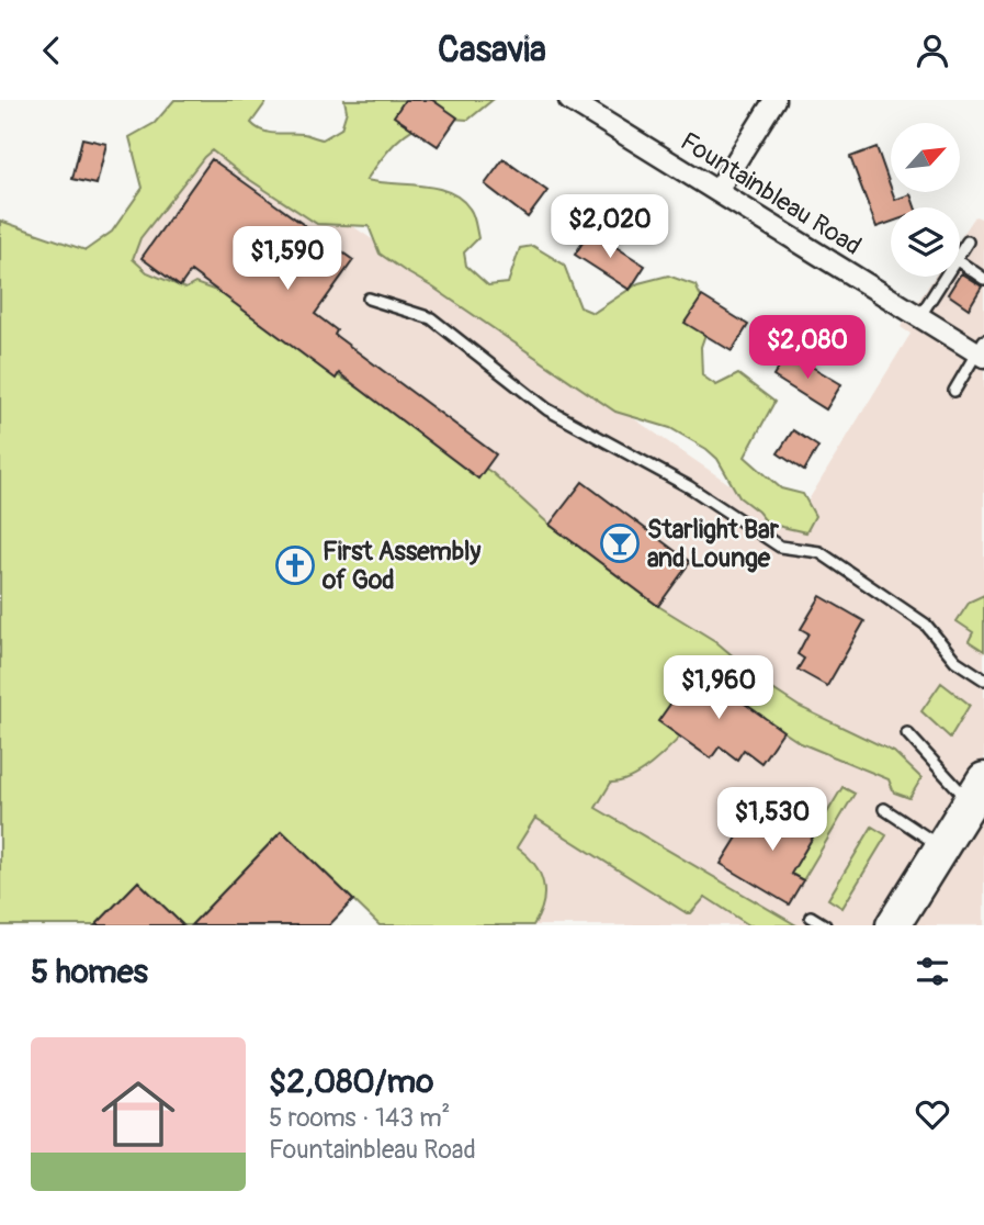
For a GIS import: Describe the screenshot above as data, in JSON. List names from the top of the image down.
{
  "streets": {
    "street": ["Fountainbleau Road"]
  },
  "places": {
    "bar": ["Starlight Bar and Lounge"],
    "church": ["First Assembly of God"]
  },
  "north": "top right",
  "page": {
    "header": "Casavia",
    "price": [
      "$2,020",
      "$1,590",
      "$2,080",
      "$1,960",
      "$1,530"
    ],
    "heading": "5 homes",
    "list": [
      {
        "name": "$2,080/mo",
        "note": "5 rooms · 143 m² · Fountainbleau Road"
      }
    ]
  }
}
